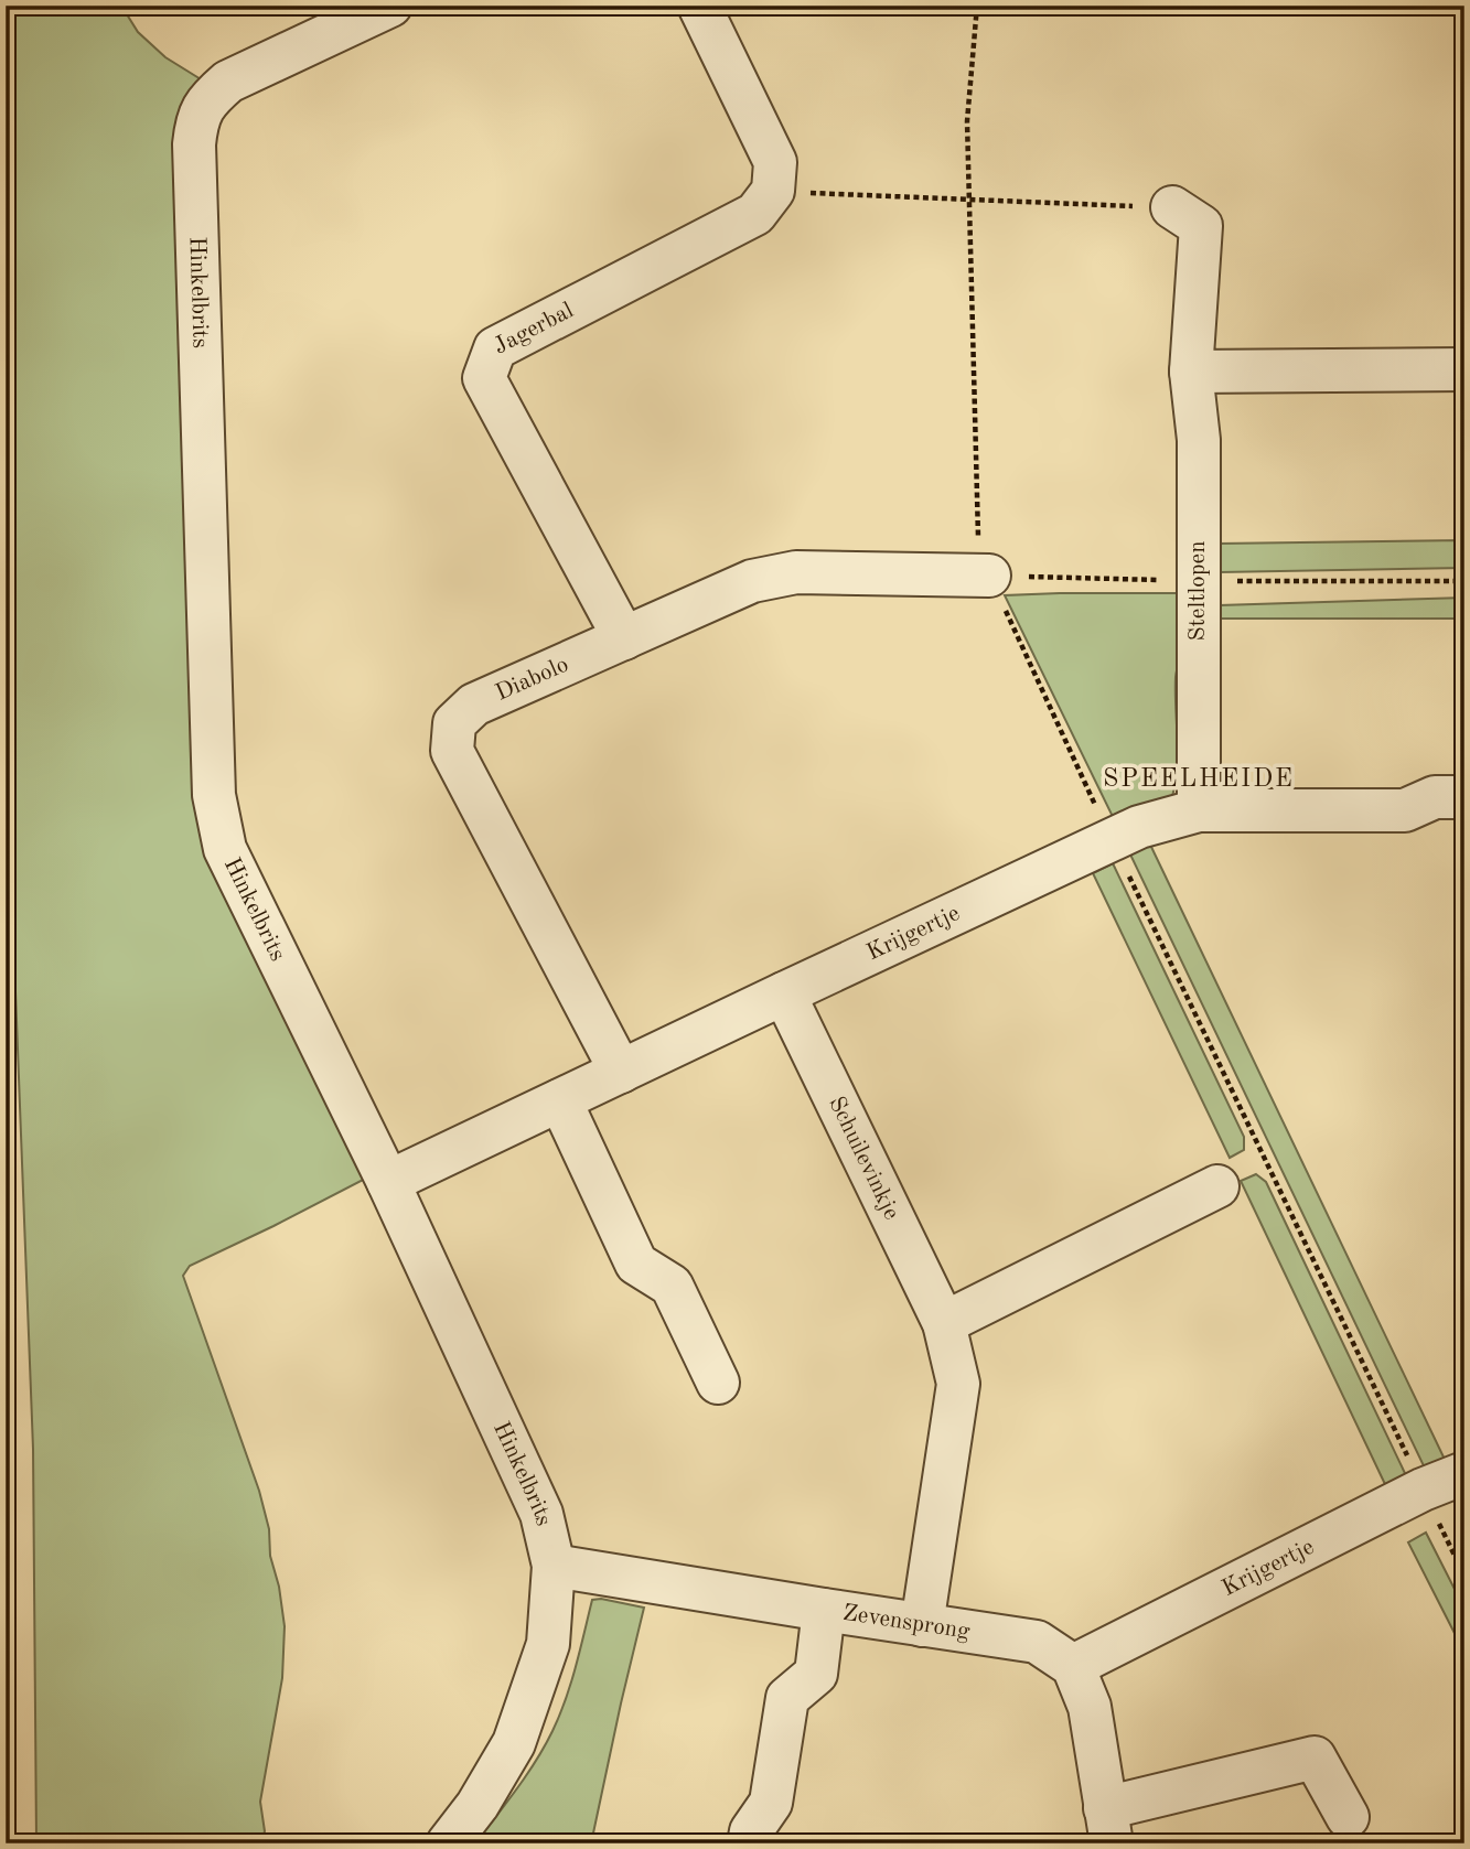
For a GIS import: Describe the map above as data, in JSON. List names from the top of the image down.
{
  "streets": {
    "street": [
      "Hinkelbrits",
      "Jagerbal",
      "Steltlopen",
      "Diabolo",
      "Krijgertje",
      "Schuilevinkje",
      "Zevensprong"
    ]
  },
  "crossings": [
    ["Hinkelbrits", "Krijgertje"],
    ["Hinkelbrits", "Zevensprong"],
    ["Jagerbal", "Diabolo"],
    ["Steltlopen", "Krijgertje"],
    ["Diabolo", "Krijgertje"],
    ["Krijgertje", "Schuilevinkje"],
    ["Krijgertje", "Zevensprong"],
    ["Schuilevinkje", "Zevensprong"]
  ],
  "districts": ["SPEELHEIDE"]
}
